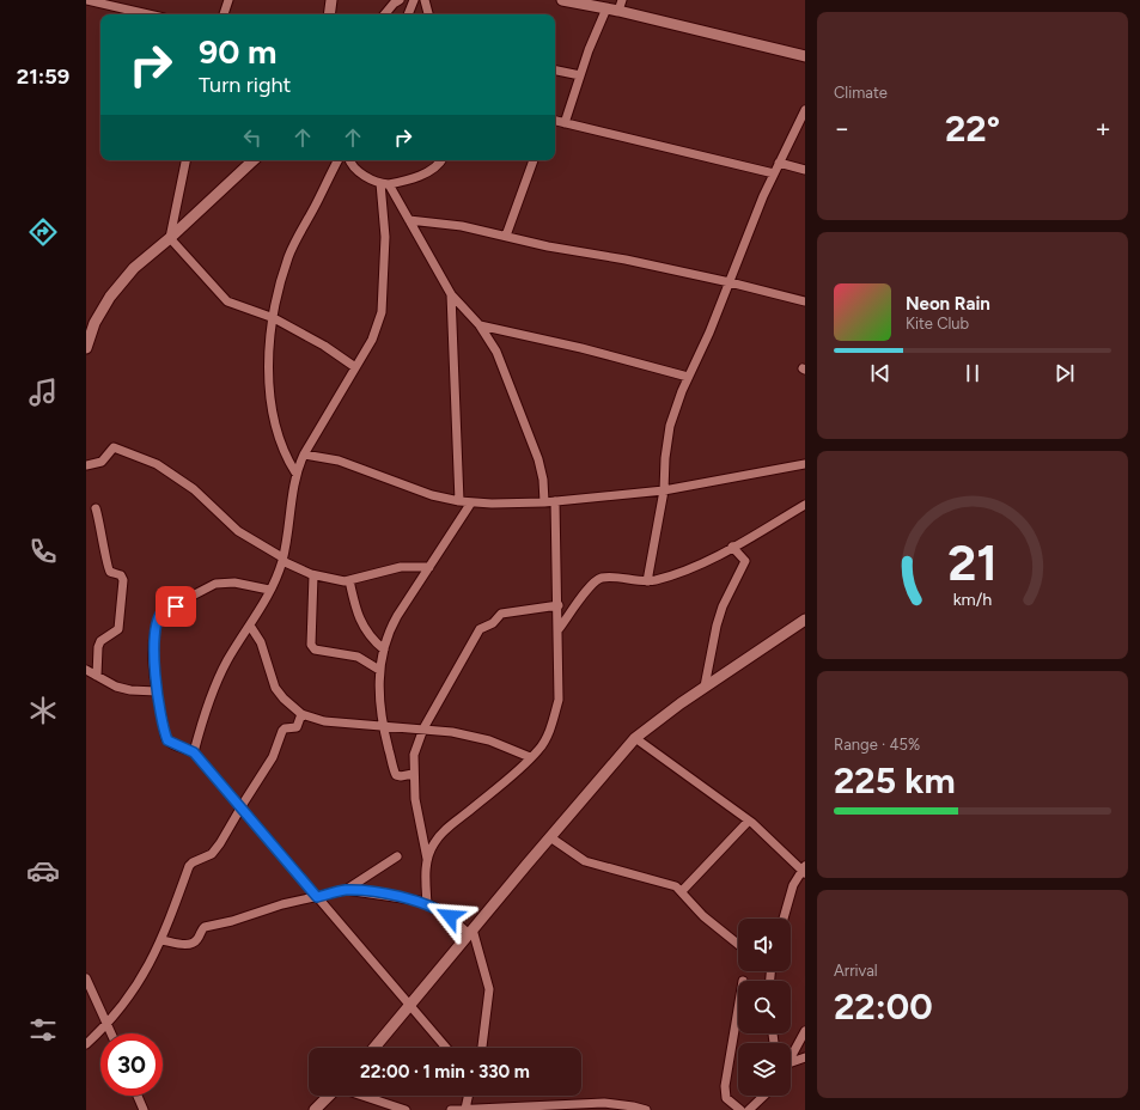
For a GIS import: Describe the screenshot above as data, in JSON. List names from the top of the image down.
{
  "page": {
    "tabs": "21:59",
    "tile": [
      "Climate",
      ["Range · 45%", "225 km"],
      ["Arrival", "22:00"]
    ],
    "turn": ["90 m", "Turn right"],
    "heat": ["−", "22°", "+"],
    "song": ["Neon Rain", "Kite Club"],
    "limit": "30",
    "trip": "22:00 · 1 min · 330 m",
    "gauge": ["21", "km/h"]
  }
}
